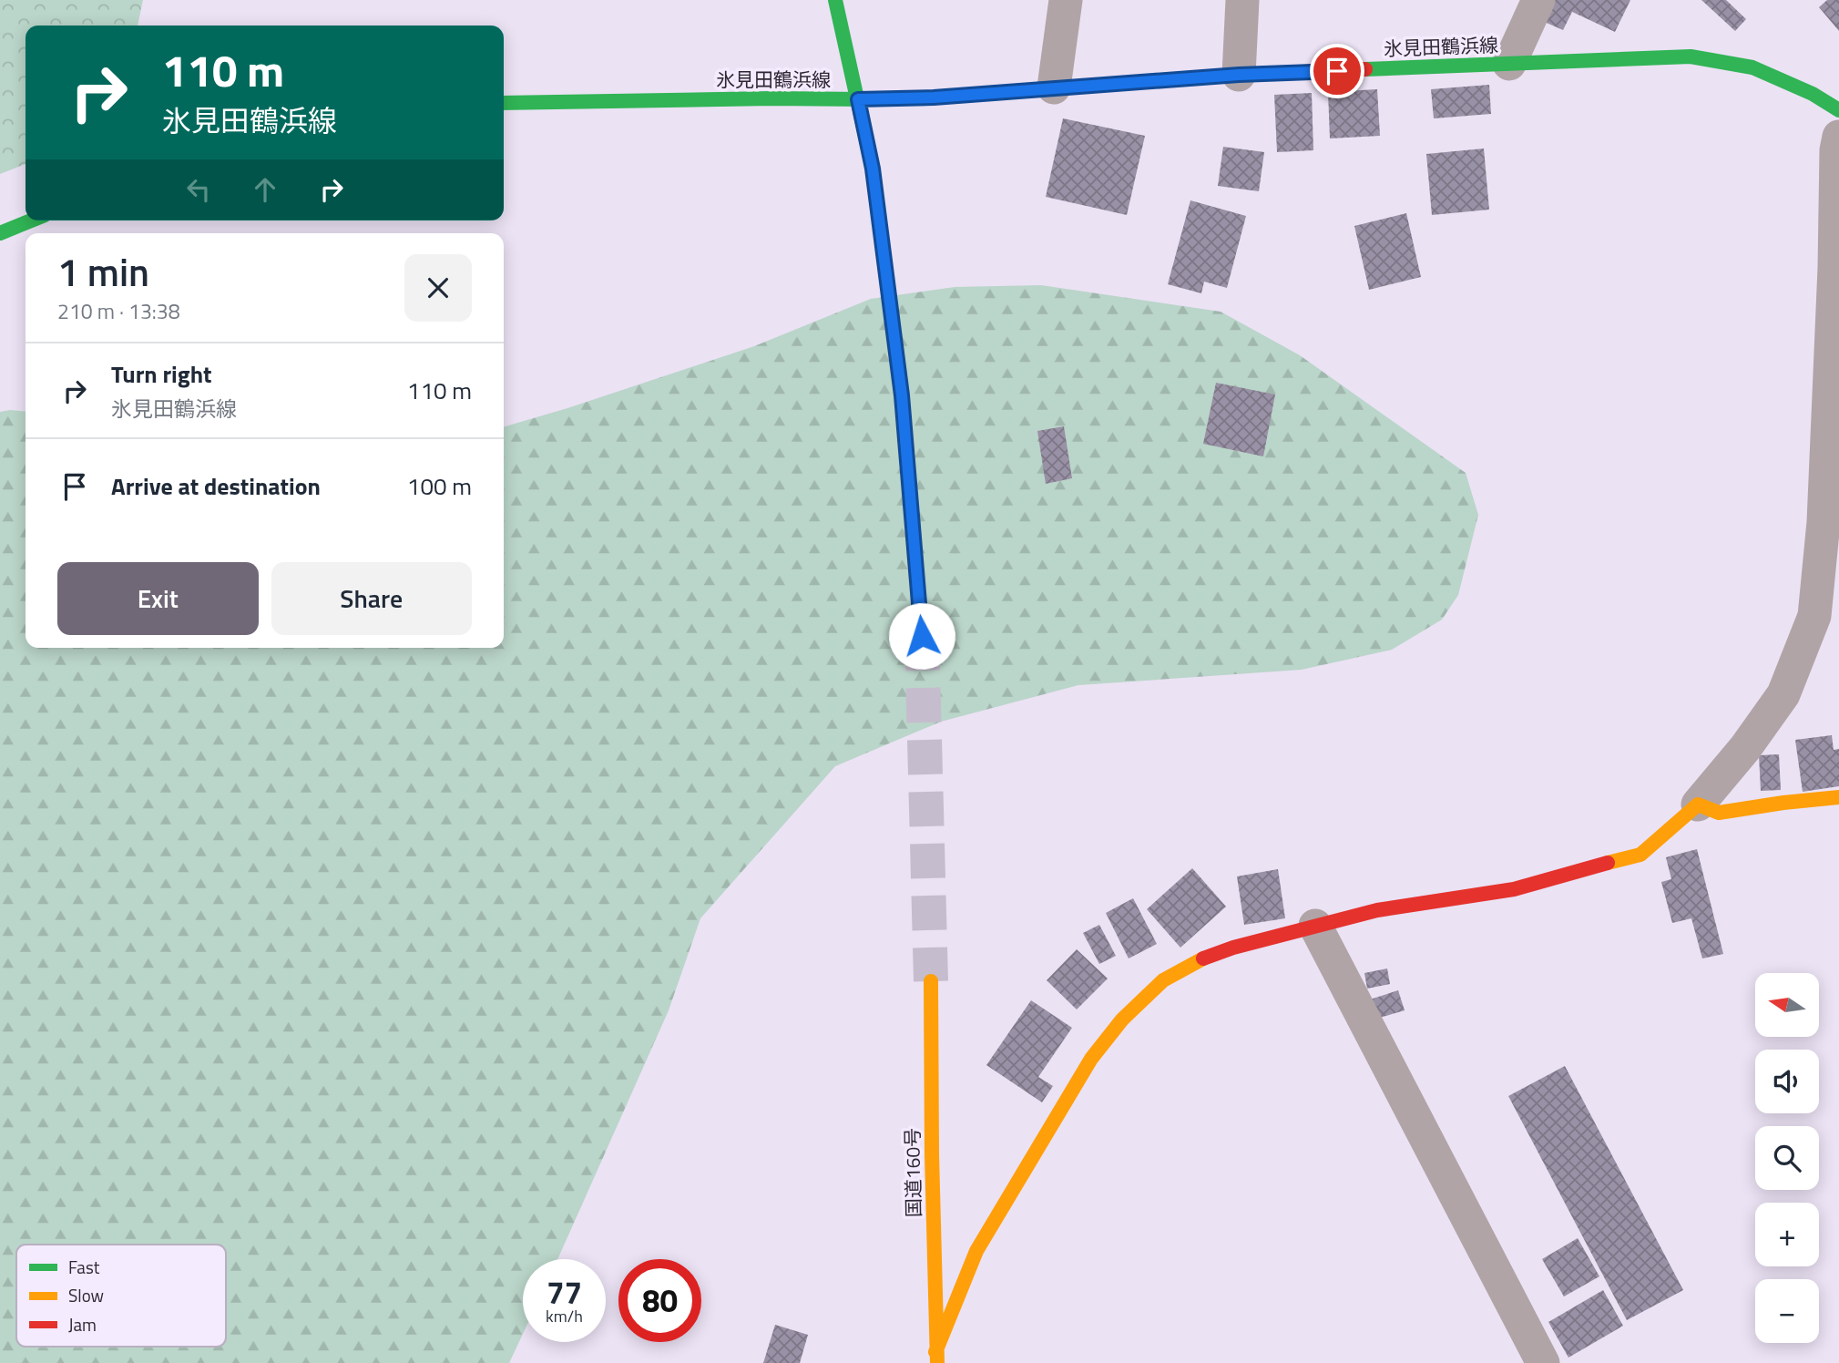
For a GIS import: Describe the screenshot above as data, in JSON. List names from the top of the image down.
{
  "streets": {
    "main road": ["氷見田鶴浜線", "国道160号"]
  },
  "legend": ["Fast", "Slow", "Jam"],
  "north": "left",
  "page": {
    "turn": ["110 m", "氷見田鶴浜線"],
    "heading": ["1 min", "210 m · 13:38"],
    "list": [
      {
        "name": "Turn right",
        "note": "氷見田鶴浜線",
        "value": "110 m"
      },
      {
        "name": "Arrive at destination",
        "value": "100 m"
      }
    ],
    "buttons": ["Exit", "Share"],
    "map_buttons": ["+", "−"],
    "speed": "77 km/h",
    "limit": "80"
  }
}
